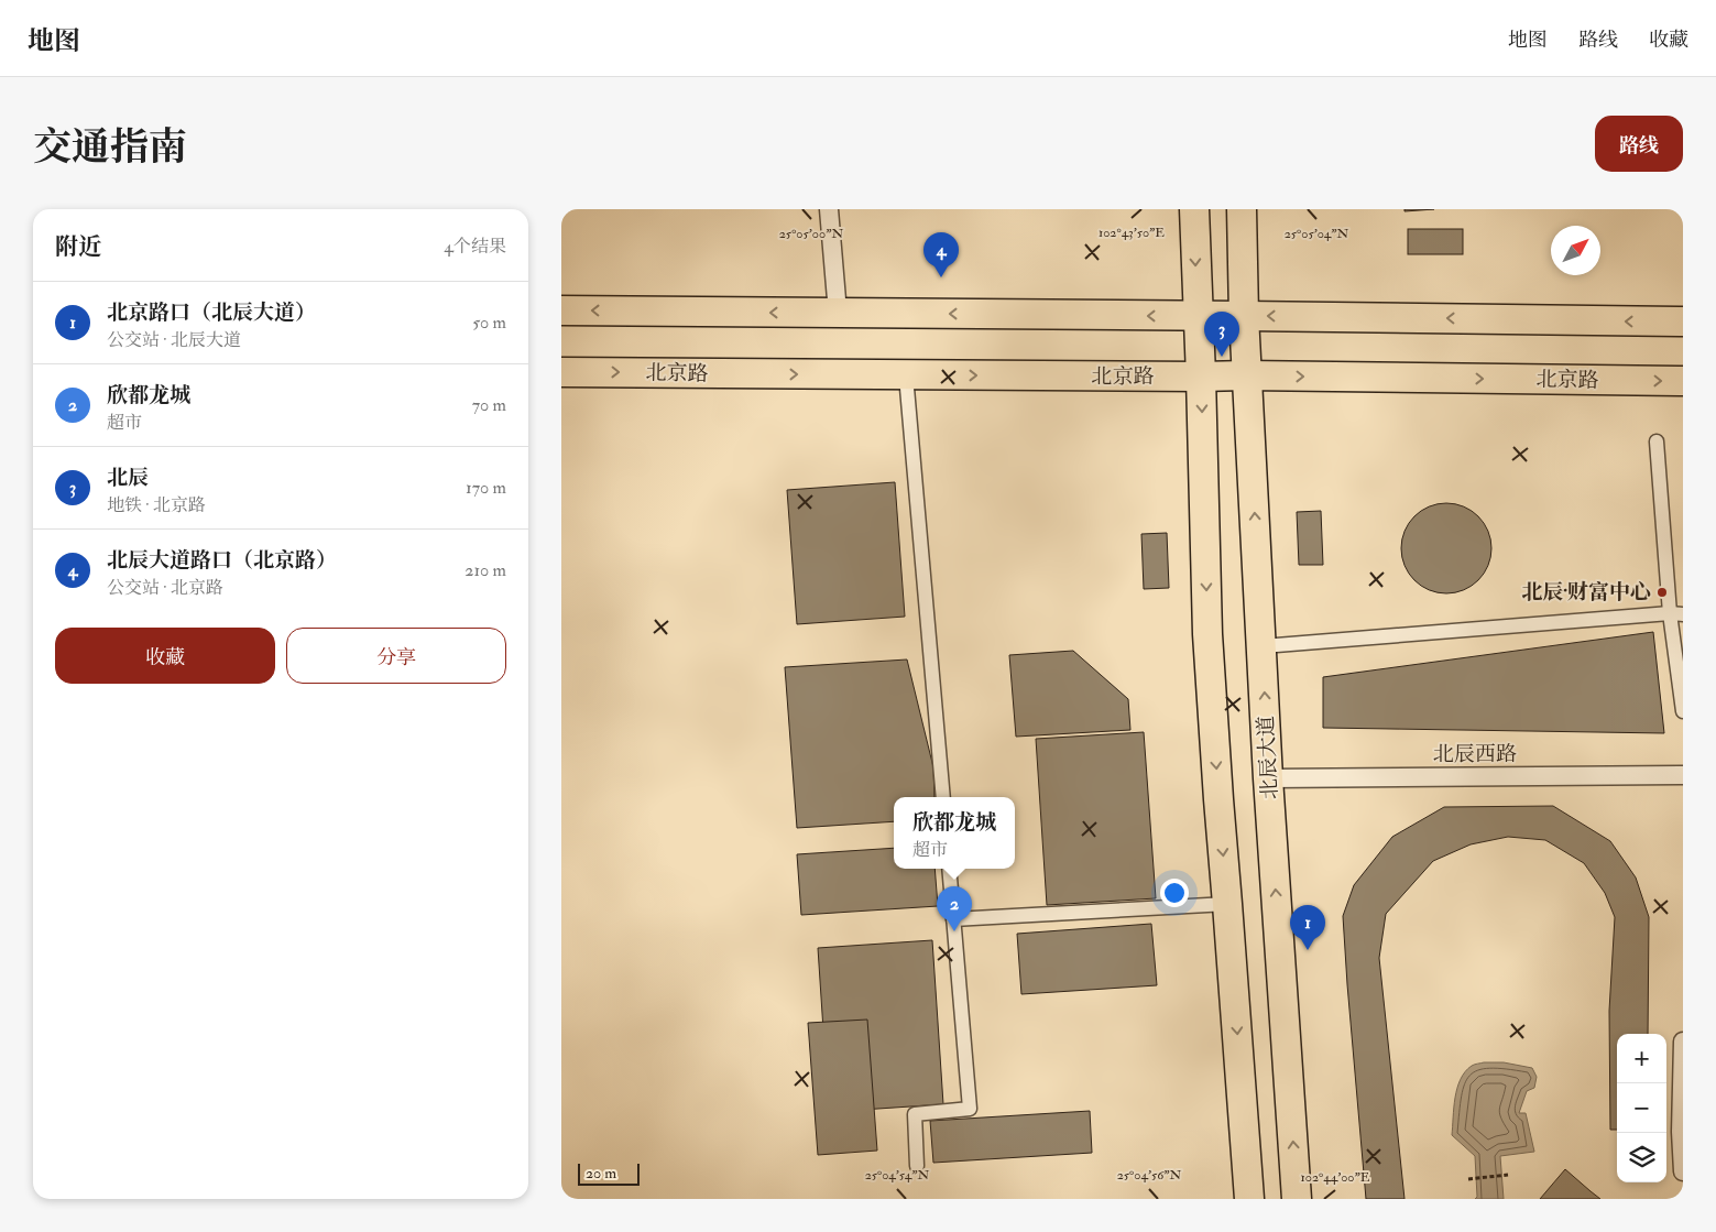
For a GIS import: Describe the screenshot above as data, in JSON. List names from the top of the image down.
{
  "streets": {
    "main road": ["北京路", "北辰大道"],
    "street": ["北辰西路"]
  },
  "crossings": [
    ["北京路", "北辰大道"],
    ["北辰西路", "北辰大道"]
  ],
  "places": ["北辰·财富中心"],
  "scale_bar": "20 m",
  "north": "top right",
  "page": {
    "header": "地图",
    "nav": ["地图", "路线", "收藏"],
    "title": "交通指南",
    "buttons": [
      "路线",
      ["收藏", "分享"]
    ],
    "heading": ["附近", "4个结果"],
    "pins": [
      "4",
      "3",
      "2",
      "1"
    ],
    "list": [
      {
        "mark": "1",
        "name": "北京路口（北辰大道）",
        "note": "公交站 · 北辰大道",
        "value": "50 m"
      },
      {
        "mark": "2",
        "name": "欣都龙城",
        "note": "超市",
        "value": "70 m"
      },
      {
        "mark": "3",
        "name": "北辰",
        "note": "地铁 · 北京路",
        "value": "170 m"
      },
      {
        "mark": "4",
        "name": "北辰大道路口（北京路）",
        "note": "公交站 · 北京路",
        "value": "210 m"
      }
    ],
    "popup": ["欣都龙城", "超市"],
    "map_buttons": ["+", "−"],
    "scale": "20 m"
  },
  "coordinates": [
    "102°43'50\"E",
    "25°05'00\"N",
    "25°05'04\"N",
    "25°04'54\"N",
    "25°04'56\"N",
    "102°44'00\"E"
  ]
}
